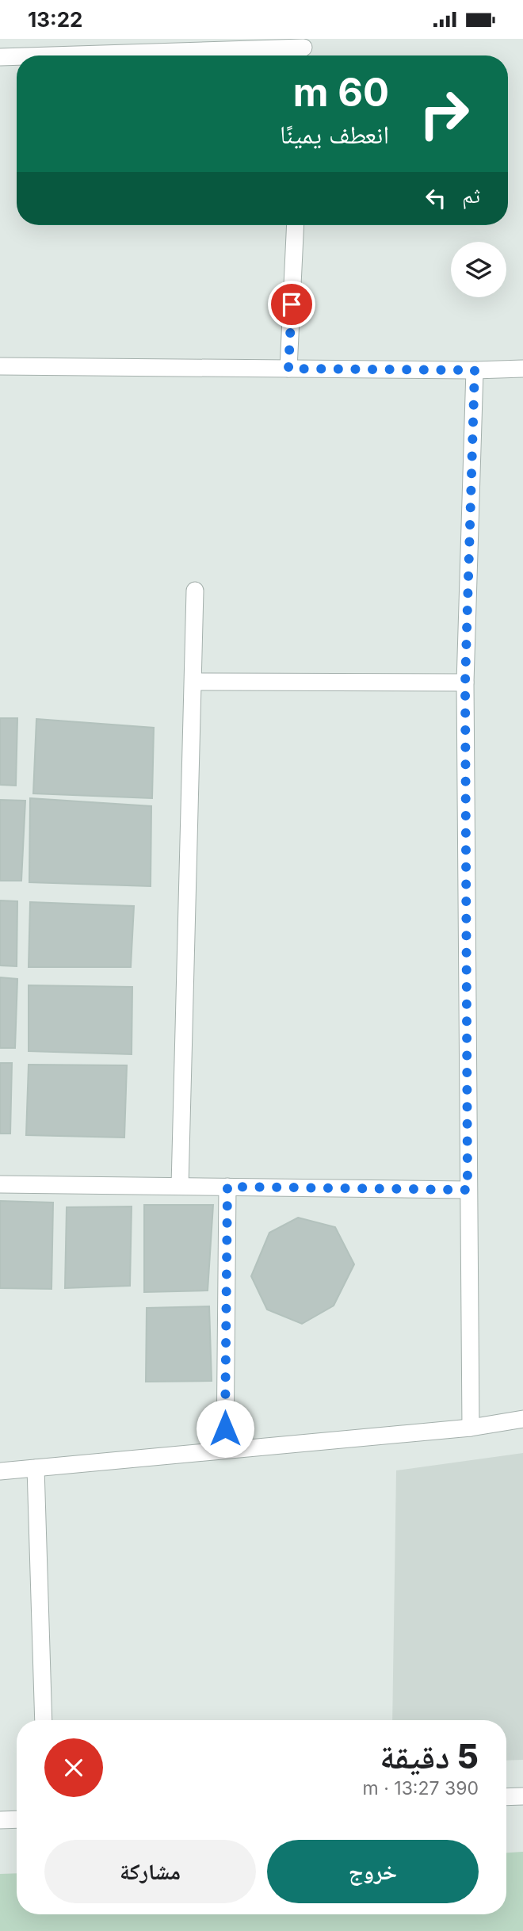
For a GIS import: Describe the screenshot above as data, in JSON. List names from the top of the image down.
{
  "page": {
    "status": "13:22",
    "turn": ["60 m", "انعطف يمينًا"],
    "then": "ثم",
    "heading": ["5 دقيقة", "390 m · 13:27"],
    "buttons": ["خروج", "مشاركة"]
  }
}
